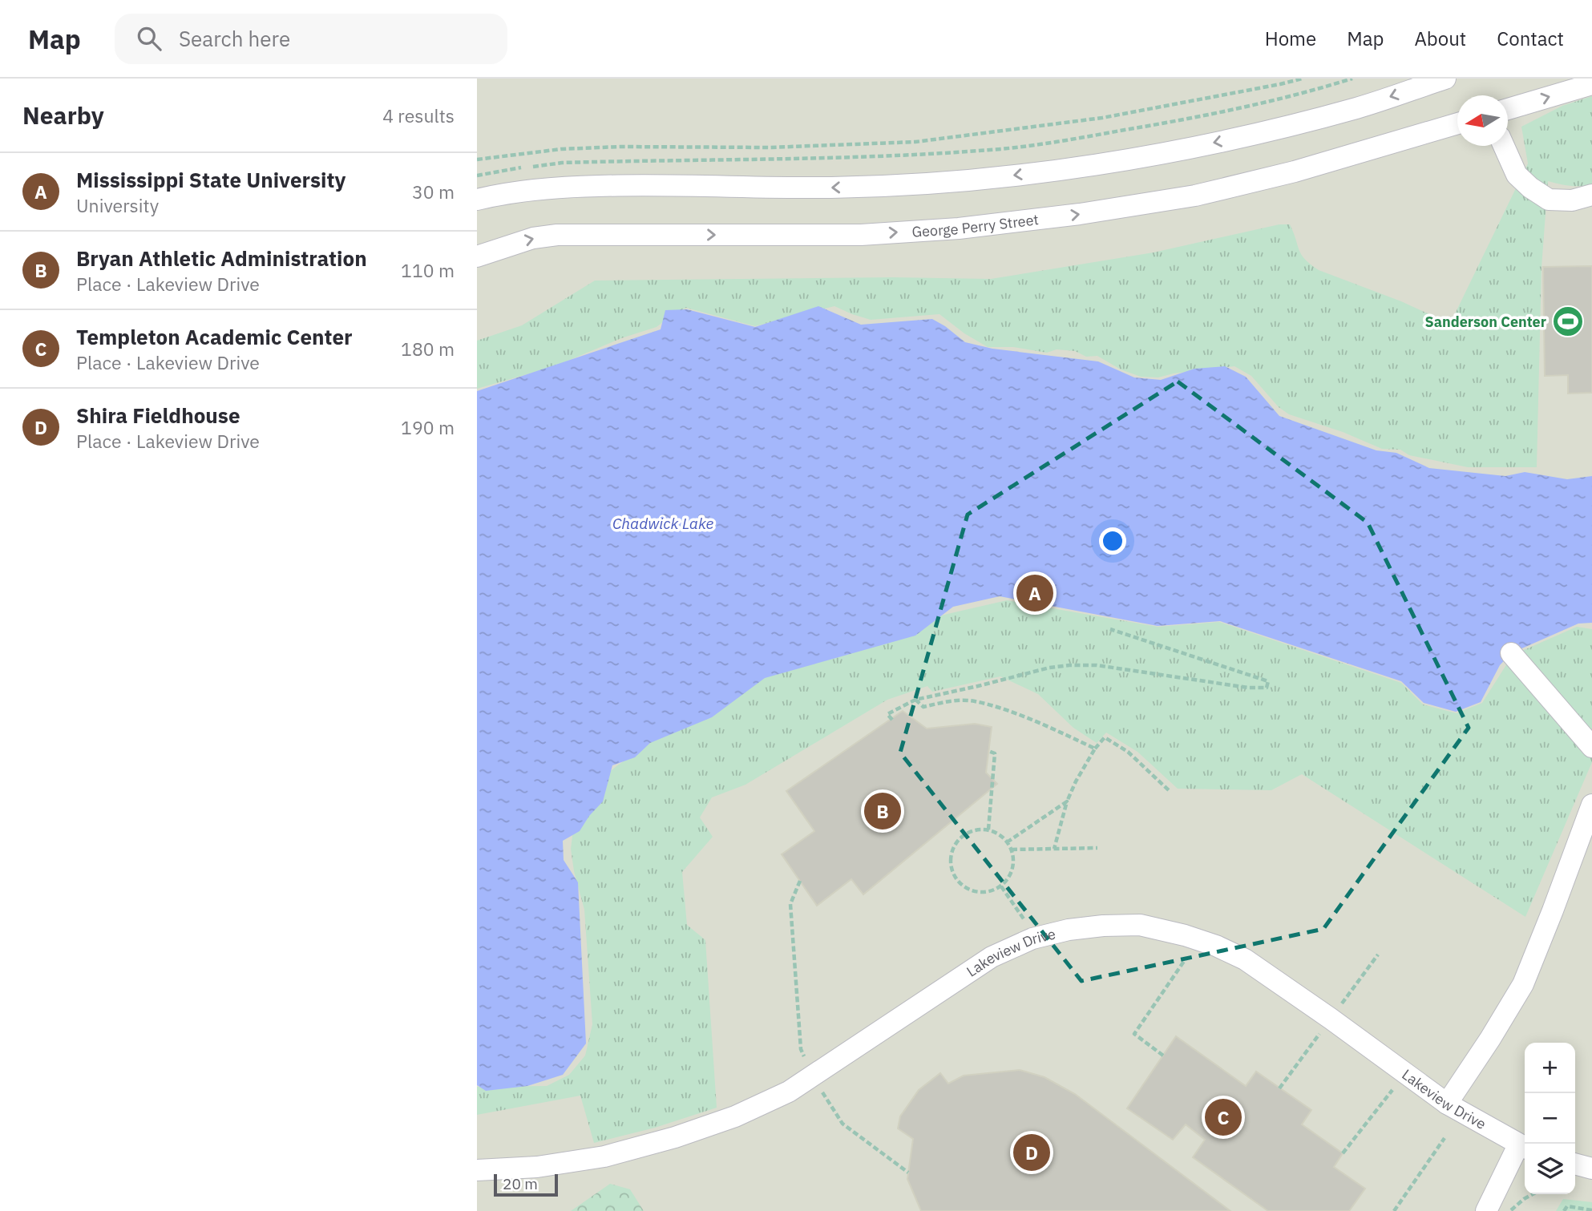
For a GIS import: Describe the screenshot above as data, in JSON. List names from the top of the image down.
{
  "streets": {
    "street": ["George Perry Street", "Lakeview Drive"]
  },
  "water": ["Chadwick Lake"],
  "places": {
    "sports": ["Sanderson Center"]
  },
  "scale_bar": "20 m",
  "north": "left",
  "page": {
    "header": "Map",
    "search": "Search here",
    "nav": [
      "Home",
      "Map",
      "About",
      "Contact"
    ],
    "heading": ["Nearby", "4 results"],
    "list": [
      {
        "mark": "A",
        "name": "Mississippi State University",
        "note": "University",
        "value": "30 m"
      },
      {
        "mark": "B",
        "name": "Bryan Athletic Administration",
        "note": "Place · Lakeview Drive",
        "value": "110 m"
      },
      {
        "mark": "C",
        "name": "Templeton Academic Center",
        "note": "Place · Lakeview Drive",
        "value": "180 m"
      },
      {
        "mark": "D",
        "name": "Shira Fieldhouse",
        "note": "Place · Lakeview Drive",
        "value": "190 m"
      }
    ],
    "pins": [
      "A",
      "B",
      "C",
      "D"
    ],
    "map_buttons": ["+", "−"],
    "scale": "20 m"
  }
}
